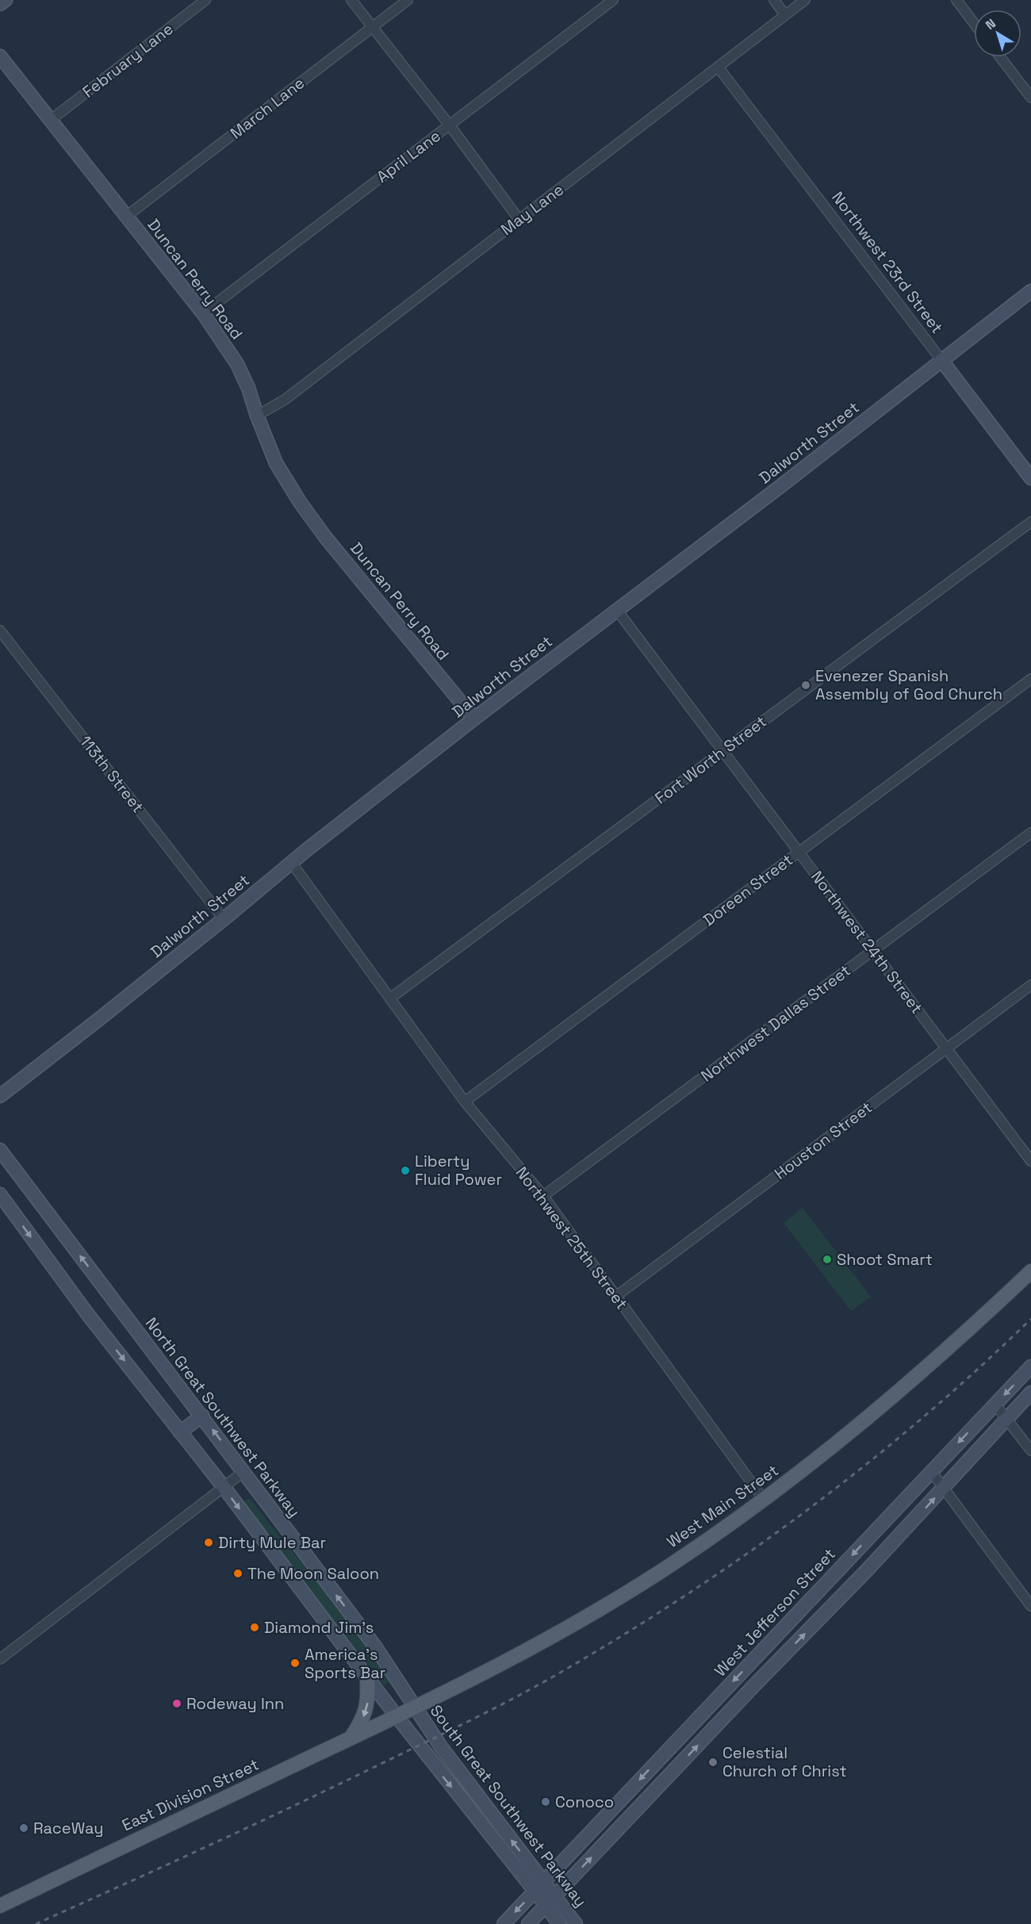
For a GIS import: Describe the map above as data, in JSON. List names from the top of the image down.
{
  "streets": {
    "main road": [
      "Northwest 23rd Street",
      "Duncan Perry Road",
      "Dalworth Street",
      "North Great Southwest Parkway",
      "West Main Street",
      "West Jefferson Street",
      "East Division Street",
      "South Great Southwest Parkway"
    ],
    "street": [
      "February Lane",
      "March Lane",
      "April Lane",
      "May Lane",
      "Fort Worth Street",
      "113th Street",
      "Doreen Street",
      "Northwest 24th Street",
      "Northwest Dallas Street",
      "Houston Street",
      "Northwest 25th Street"
    ]
  },
  "crossings": [
    ["February Lane", "Duncan Perry Road"],
    ["March Lane", "Duncan Perry Road"],
    ["April Lane", "Duncan Perry Road"],
    ["May Lane", "Northwest 23rd Street"],
    ["May Lane", "Duncan Perry Road"],
    ["Northwest 23rd Street", "Dalworth Street"],
    ["Duncan Perry Road", "Dalworth Street"],
    ["Dalworth Street", "113th Street"],
    ["Dalworth Street", "Northwest 24th Street"],
    ["Dalworth Street", "Northwest 25th Street"],
    ["Fort Worth Street", "Northwest 24th Street"],
    ["Fort Worth Street", "Northwest 25th Street"],
    ["Doreen Street", "Northwest 24th Street"],
    ["Doreen Street", "Northwest 25th Street"],
    ["Northwest 24th Street", "Northwest Dallas Street"],
    ["Northwest 24th Street", "Houston Street"],
    ["Northwest Dallas Street", "Northwest 25th Street"],
    ["Houston Street", "Northwest 25th Street"],
    ["Northwest 25th Street", "West Main Street"],
    ["North Great Southwest Parkway", "West Main Street"],
    ["North Great Southwest Parkway", "South Great Southwest Parkway"],
    ["West Main Street", "East Division Street"],
    ["West Main Street", "South Great Southwest Parkway"],
    ["West Jefferson Street", "South Great Southwest Parkway"],
    ["East Division Street", "South Great Southwest Parkway"]
  ],
  "places": [
    "Evenezer Spanish Assembly of God Church",
    "Liberty Fluid Power",
    "Shoot Smart",
    "Dirty Mule Bar",
    "The Moon Saloon",
    "Diamond Jim's",
    "America's Sports Bar",
    "Rodeway Inn",
    "Celestial Church of Christ",
    "Conoco",
    "RaceWay"
  ],
  "north": "top left"
}
